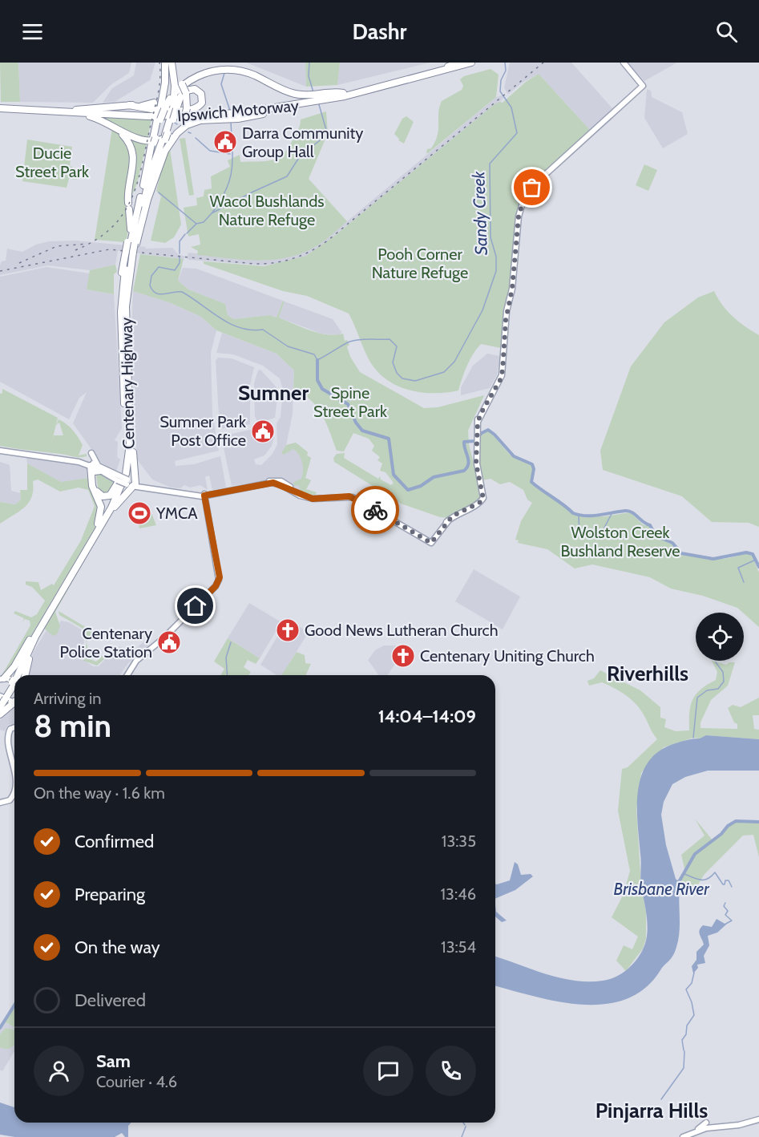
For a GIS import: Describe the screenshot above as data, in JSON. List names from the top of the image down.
{
  "streets": {
    "highway": ["Ipswich Motorway", "Centenary Highway"]
  },
  "districts": ["Sumner", "Riverhills", "Pinjarra Hills"],
  "water": ["Sandy Creek", "Brisbane River"],
  "parks": [
    "Ducie Street Park",
    "Wacol Bushlands Nature Refuge",
    "Pooh Corner Nature Refuge",
    "Spine Street Park",
    "Wolston Creek Bushland Reserve"
  ],
  "places": {
    "public building": ["Darra Community Group Hall", "Sumner Park Post Office", "Centenary Police Station"],
    "sports": ["YMCA"],
    "church": ["Good News Lutheran Church", "Centenary Uniting Church"]
  },
  "page": {
    "header": "Dashr",
    "heading": ["8 min", "Arriving in", "14:04–14:09"],
    "panel": ["Sam", "Courier · 4.6"],
    "bar": "On the way · 1.6 km",
    "list": [
      ["Confirmed", "13:35"],
      ["Preparing", "13:46"],
      ["On the way", "13:54"],
      "Delivered"
    ]
  }
}
